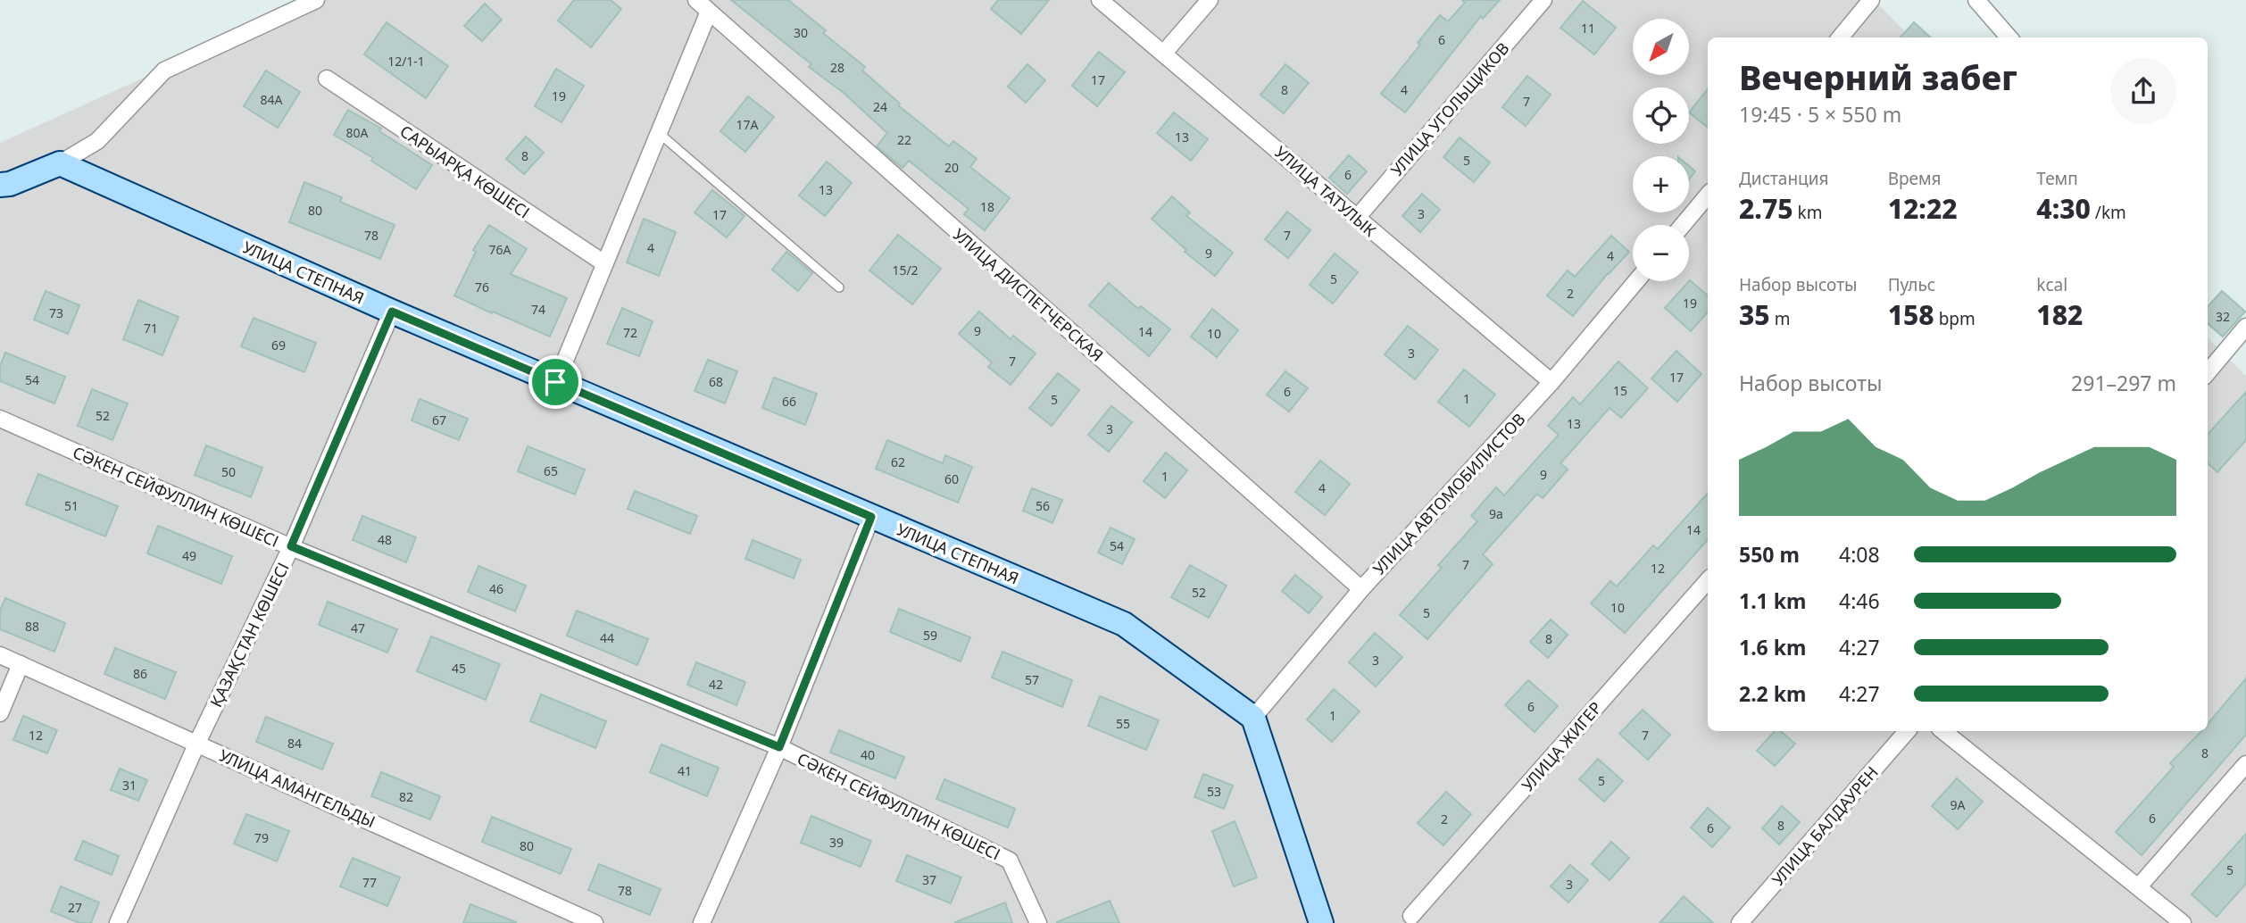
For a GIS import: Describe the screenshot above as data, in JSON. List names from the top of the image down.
{
  "streets": {
    "street": [
      "УЛИЦА УГОЛЬЩИКОВ",
      "САРЫАРҚА КӨШЕСІ",
      "УЛИЦА ТАТУЛЫК",
      "УЛИЦА СТЕПНАЯ",
      "УЛИЦА ДИСПЕТЧЕРСКАЯ",
      "УЛИЦА АВТОМОБИЛИСТОВ",
      "СӘКЕН СЕЙФУЛЛИН КӨШЕСІ",
      "ҚАЗАҚСТАН КӨШЕСІ",
      "УЛИЦА ЖИГЕР",
      "УЛИЦА АМАНГЕЛЬДЫ",
      "УЛИЦА БАЛДАУРЕН"
    ]
  },
  "crossings": [
    ["УЛИЦА УГОЛЬЩИКОВ", "УЛИЦА ТАТУЛЫК"],
    ["УЛИЦА ТАТУЛЫК", "УЛИЦА АВТОМОБИЛИСТОВ"],
    ["УЛИЦА СТЕПНАЯ", "УЛИЦА АВТОМОБИЛИСТОВ"],
    ["УЛИЦА СТЕПНАЯ", "ҚАЗАҚСТАН КӨШЕСІ"],
    ["УЛИЦА ДИСПЕТЧЕРСКАЯ", "УЛИЦА АВТОМОБИЛИСТОВ"],
    ["СӘКЕН СЕЙФУЛЛИН КӨШЕСІ", "ҚАЗАҚСТАН КӨШЕСІ"],
    ["ҚАЗАҚСТАН КӨШЕСІ", "УЛИЦА АМАНГЕЛЬДЫ"]
  ],
  "house_numbers": [
    "11",
    "30",
    "6",
    "12/1-1",
    "28",
    "17",
    "8",
    "4",
    "19",
    "84А",
    "7",
    "24",
    "17А",
    "80А",
    "13",
    "22",
    "8",
    "5",
    "20",
    "6",
    "13",
    "18",
    "80",
    "3",
    "17",
    "78",
    "7",
    "4",
    "76А",
    "9",
    "4",
    "15/2",
    "5",
    "76",
    "2",
    "19",
    "74",
    "73",
    "32",
    "71",
    "9",
    "14",
    "72",
    "10",
    "69",
    "3",
    "7",
    "17",
    "54",
    "68",
    "15",
    "6",
    "1",
    "5",
    "66",
    "52",
    "67",
    "13",
    "3",
    "62",
    "65",
    "50",
    "9",
    "1",
    "60",
    "4",
    "51",
    "56",
    "9а",
    "14",
    "48",
    "54",
    "49",
    "7",
    "12",
    "46",
    "52",
    "10",
    "5",
    "88",
    "47",
    "59",
    "44",
    "8",
    "3",
    "45",
    "86",
    "57",
    "42",
    "6",
    "1",
    "55",
    "12",
    "7",
    "84",
    "8",
    "40",
    "41",
    "5",
    "31",
    "53",
    "82",
    "9А",
    "6",
    "2",
    "8",
    "6",
    "79",
    "39",
    "80",
    "5",
    "37",
    "77",
    "3",
    "78",
    "27"
  ],
  "north": "bottom left",
  "page": {
    "map_buttons": ["+", "−"],
    "heading": ["Вечерний забег", "19:45 · 5 × 550 m"],
    "stats": [
      ["Дистанция", "2.75 km"],
      ["Время", "12:22"],
      ["Темп", "4:30 /km"],
      ["Набор высоты", "35 m"],
      ["Пульс", "158 bpm"],
      ["kcal", "182"]
    ],
    "chart": ["Набор высоты", "291–297 m"],
    "list": [
      {
        "name": "550 m",
        "note": "4:08"
      },
      {
        "name": "1.1 km",
        "note": "4:46"
      },
      {
        "name": "1.6 km",
        "note": "4:27"
      },
      {
        "name": "2.2 km",
        "note": "4:27"
      }
    ]
  }
}
